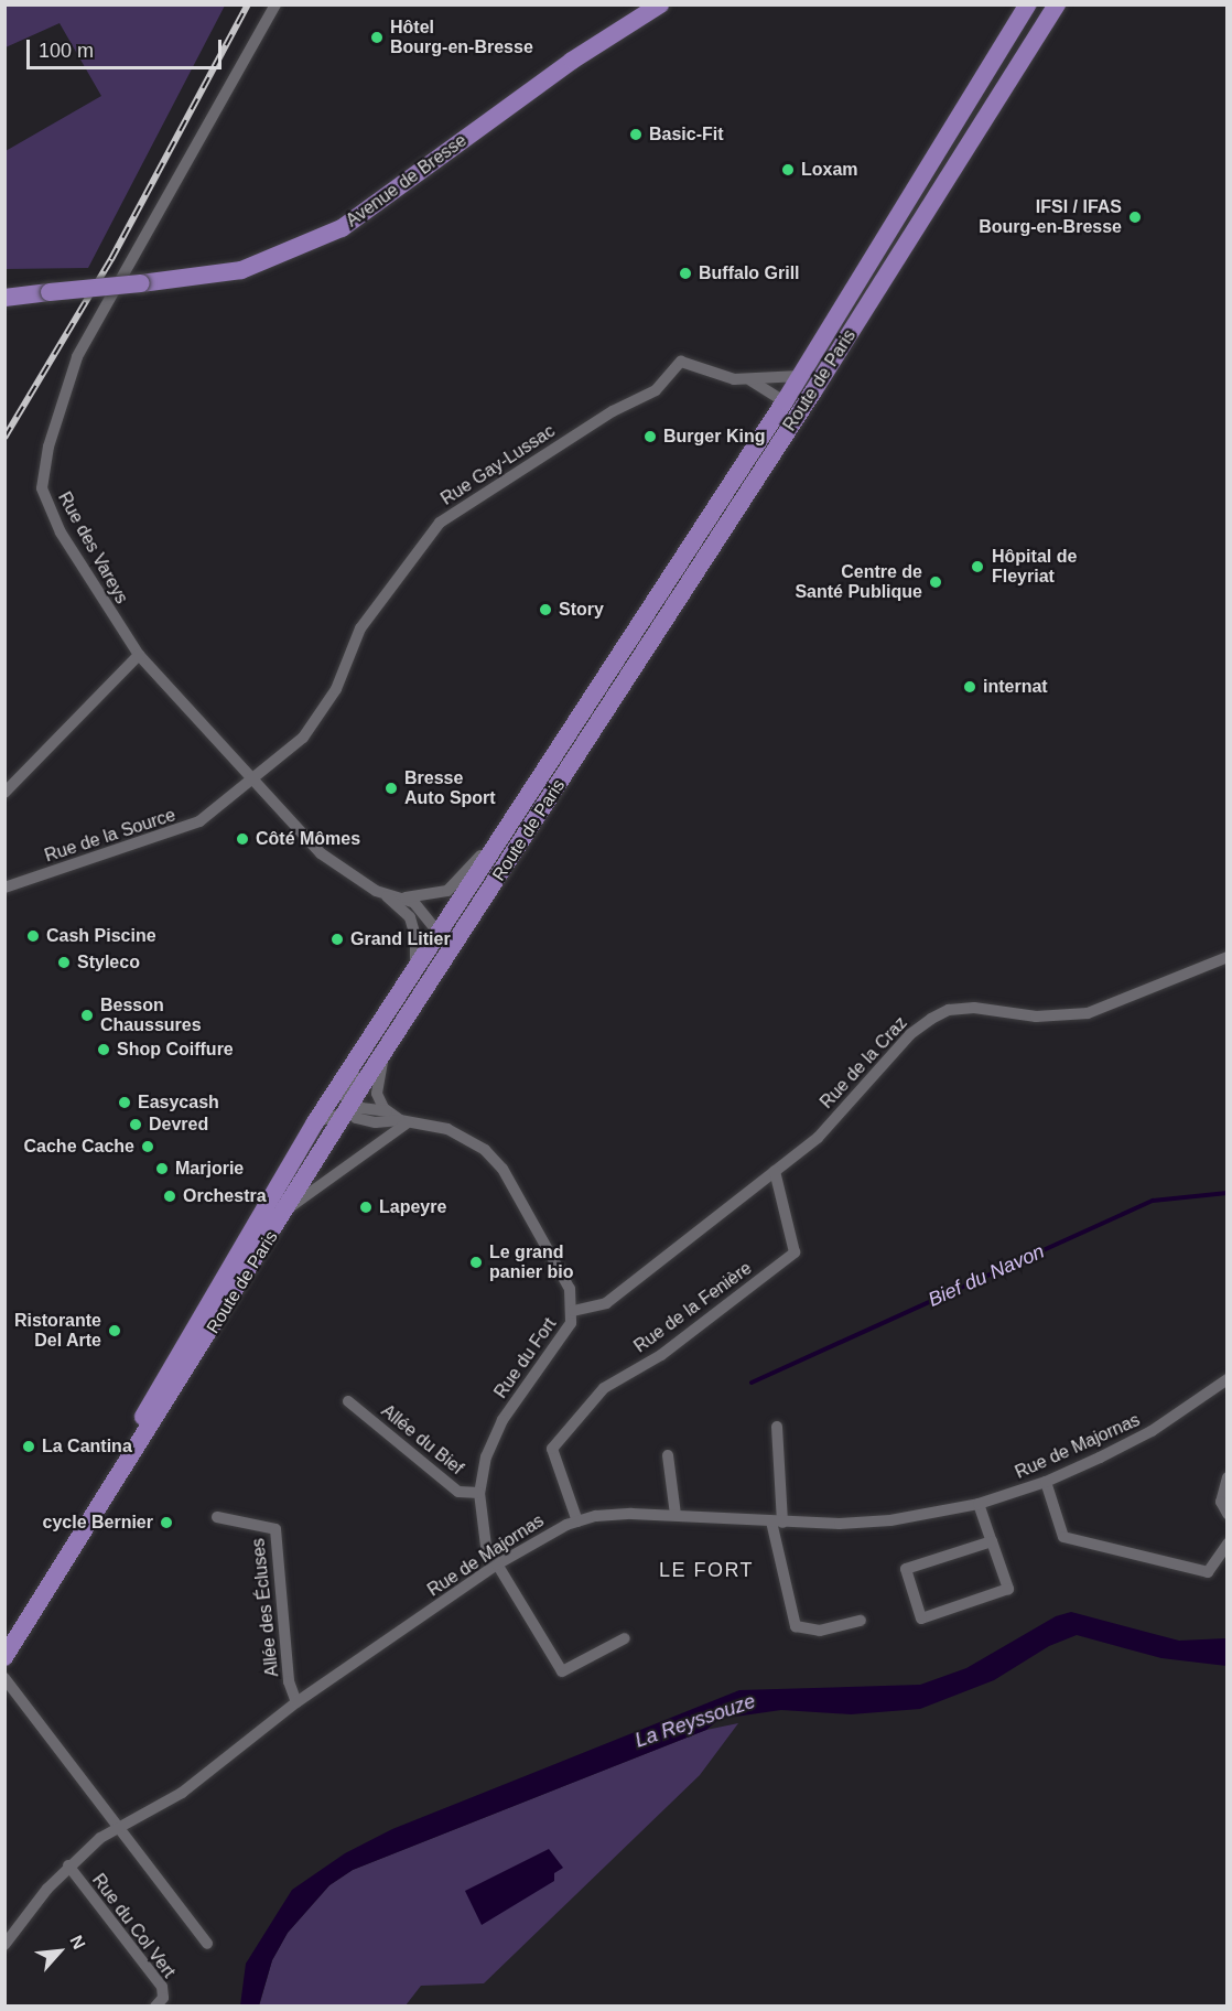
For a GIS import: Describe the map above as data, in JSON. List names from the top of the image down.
{
  "streets": {
    "main road": ["Avenue de Bresse", "Route de Paris"],
    "street": [
      "Rue Gay-Lussac",
      "Rue des Vareys",
      "Rue de la Source",
      "Rue de la Craz",
      "Rue de la Fenière",
      "Rue du Fort",
      "Allée du Bief",
      "Rue de Majornas",
      "Allée des Écluses",
      "Rue du Col Vert"
    ]
  },
  "crossings": [
    ["Route de Paris", "Rue Gay-Lussac"],
    ["Route de Paris", "Rue des Vareys"],
    ["Route de Paris", "Rue du Fort"],
    ["Rue Gay-Lussac", "Rue des Vareys"],
    ["Rue Gay-Lussac", "Rue de la Source"],
    ["Rue des Vareys", "Rue de la Source"],
    ["Rue de la Craz", "Rue de la Fenière"],
    ["Rue de la Craz", "Rue du Fort"],
    ["Rue de la Fenière", "Rue de Majornas"],
    ["Rue du Fort", "Allée du Bief"],
    ["Rue du Fort", "Rue de Majornas"],
    ["Rue de Majornas", "Allée des Écluses"],
    ["Rue de Majornas", "Rue du Col Vert"]
  ],
  "districts": ["LE FORT"],
  "water": ["Bief du Navon", "La Reyssouze"],
  "places": [
    "Hôtel Bourg-en-Bresse",
    "Basic-Fit",
    "Loxam",
    "IFSI / IFAS Bourg-en-Bresse",
    "Buffalo Grill",
    "Burger King",
    "Hôpital de Fleyriat",
    "Centre de Santé Publique",
    "Story",
    "internat",
    "Bresse Auto Sport",
    "Côté Mômes",
    "Cash Piscine",
    "Grand Litier",
    "Styleco",
    "Besson Chaussures",
    "Shop Coiffure",
    "Easycash",
    "Devred",
    "Cache Cache",
    "Marjorie",
    "Orchestra",
    "Lapeyre",
    "Le grand panier bio",
    "Ristorante Del Arte",
    "La Cantina",
    "cycle Bernier"
  ],
  "scale_bar": "100 m",
  "north": "top right"
}
